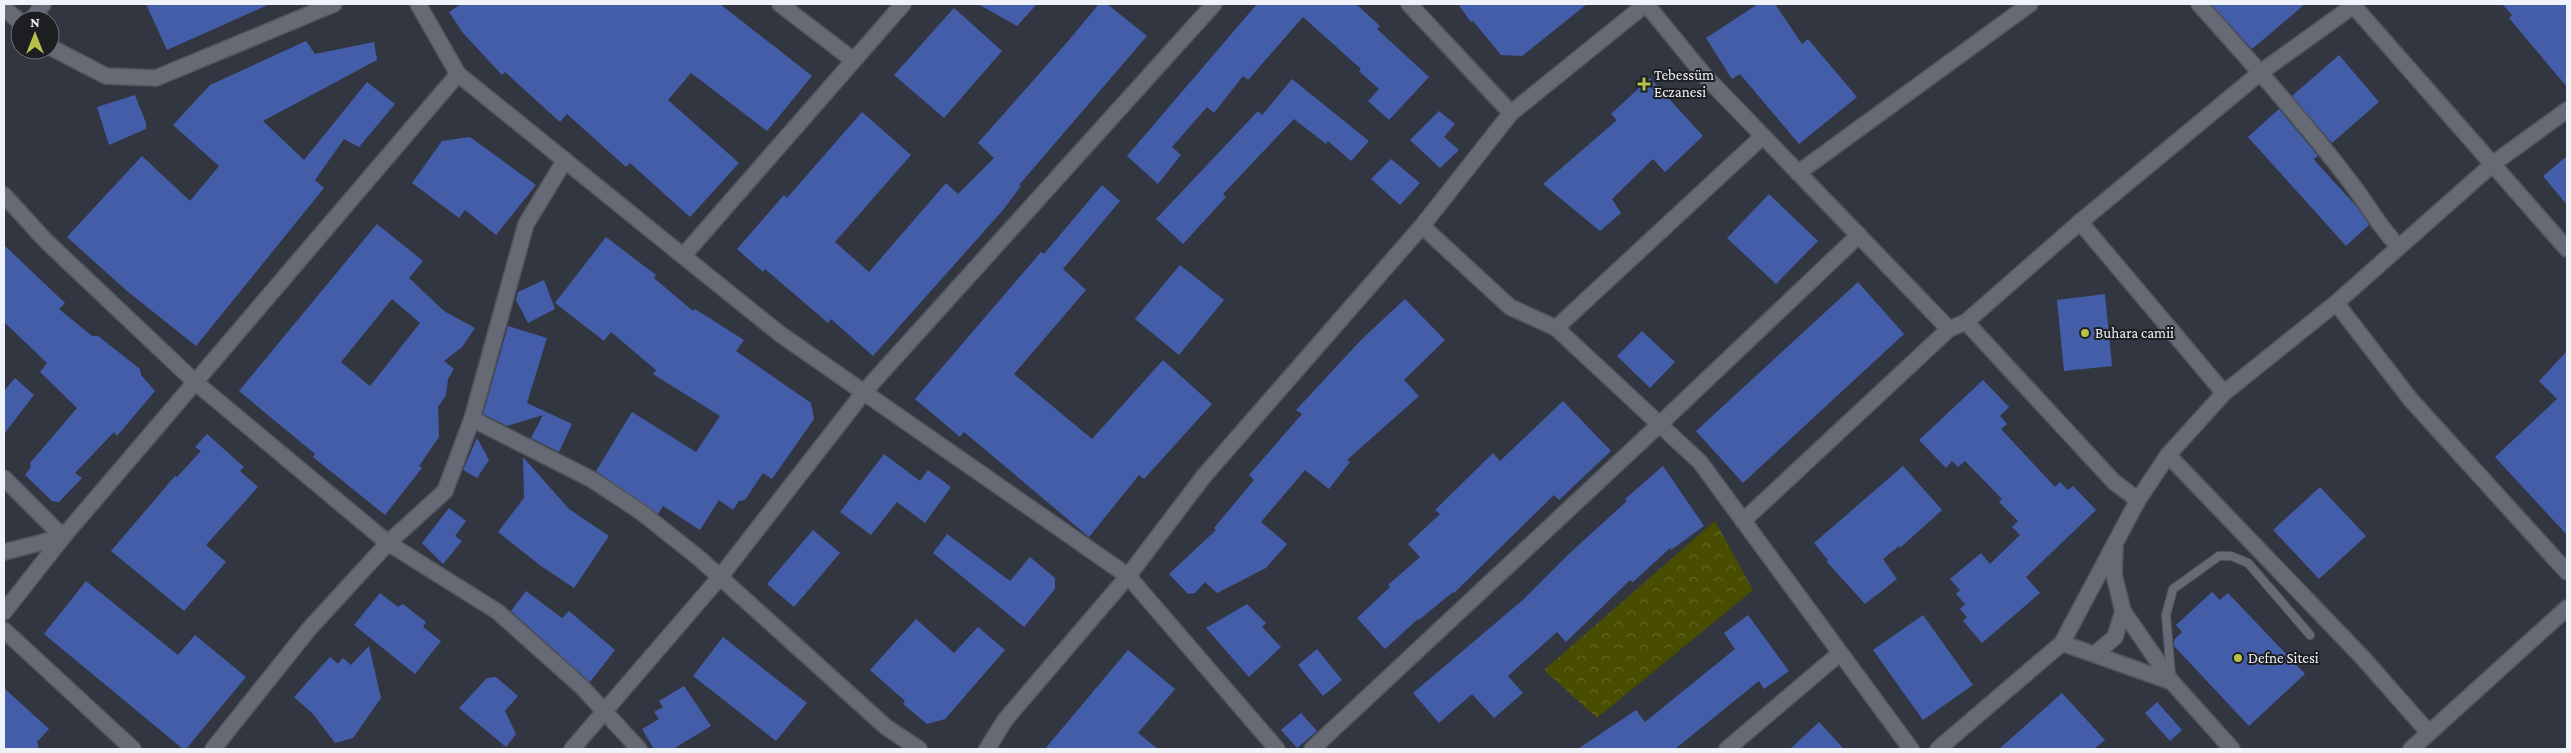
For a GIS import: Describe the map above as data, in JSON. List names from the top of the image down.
{
  "places": {
    "health": ["Tebessüm Eczanesi"],
    "other": ["Buhara camii", "Defne Sitesi"]
  },
  "north": "top"
}
